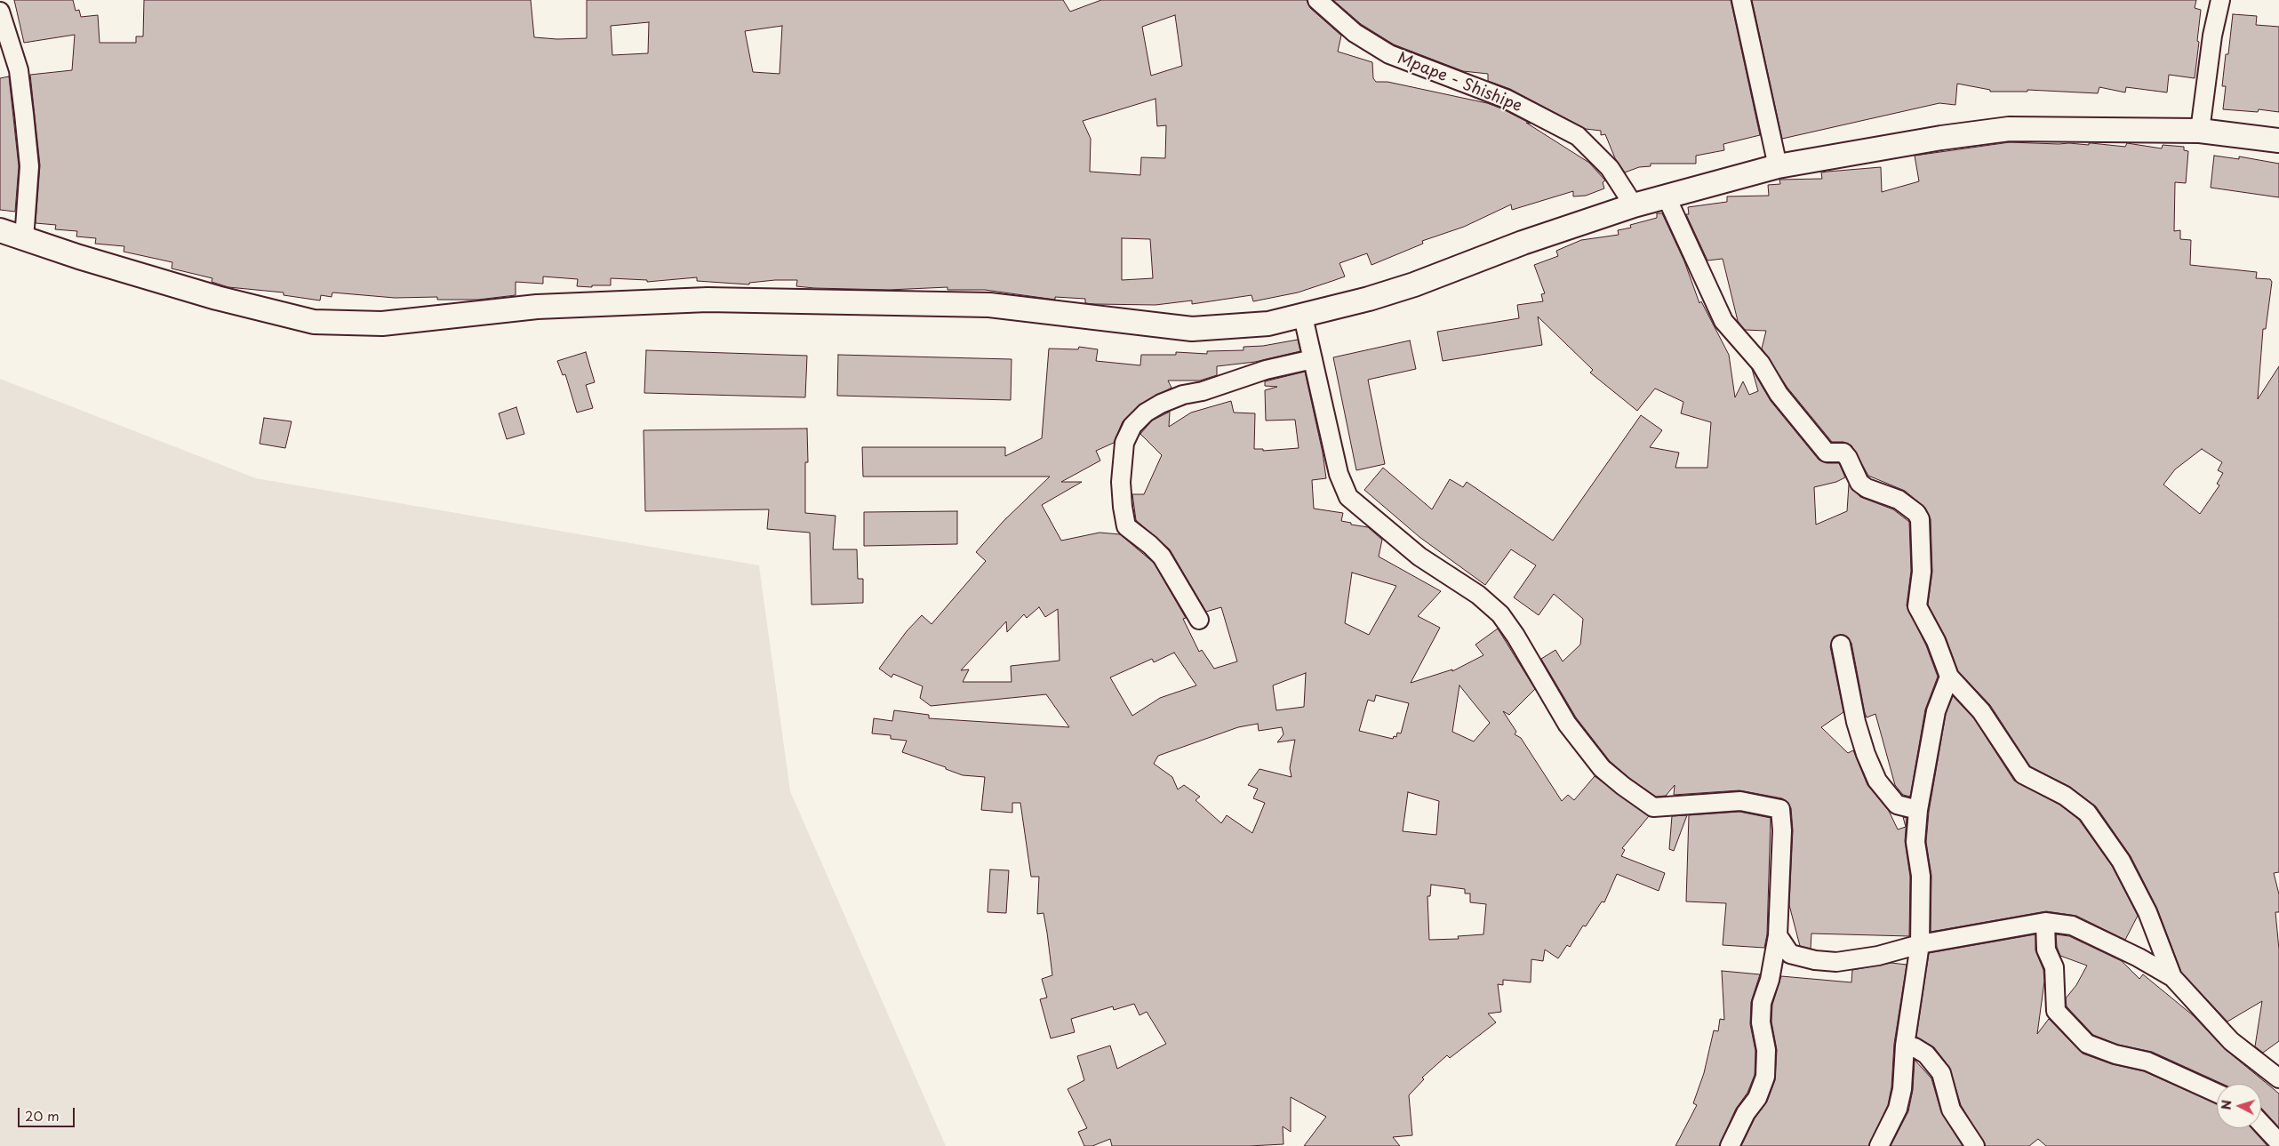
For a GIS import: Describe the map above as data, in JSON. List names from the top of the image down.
{
  "streets": {
    "street": ["Mpape - Shishipe"]
  },
  "scale_bar": "20 m",
  "north": "left"
}
